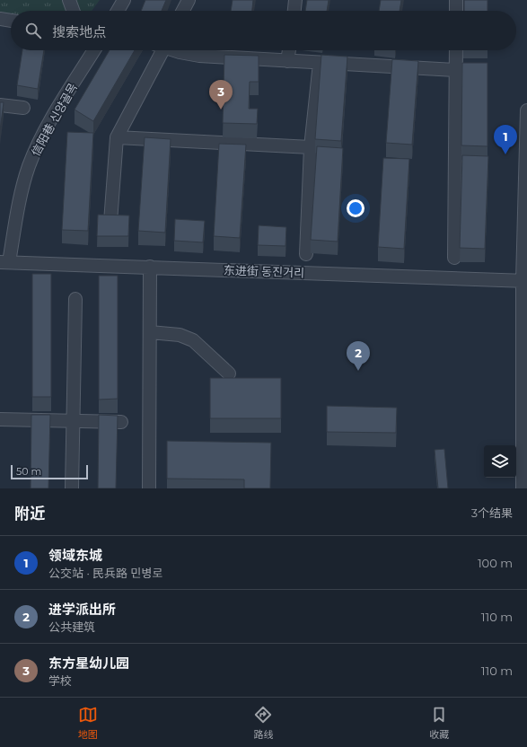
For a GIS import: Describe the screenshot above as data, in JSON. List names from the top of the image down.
{
  "streets": {
    "street": ["信阳巷 신양골목", "东进街 동진거리"]
  },
  "crossings": [
    ["信阳巷 신양골목", "东进街 동진거리"]
  ],
  "scale_bar": "50 m",
  "page": {
    "search": "搜索地点",
    "pins": ["3", "1", "2"],
    "scale": "50 m",
    "heading": ["附近", "3个结果"],
    "list": [
      {
        "mark": "1",
        "name": "领域东城",
        "note": "公交站 · 民兵路 민병로",
        "value": "100 m"
      },
      {
        "mark": "2",
        "name": "进学派出所",
        "note": "公共建筑",
        "value": "110 m"
      },
      {
        "mark": "3",
        "name": "东方星幼儿园",
        "note": "学校",
        "value": "110 m"
      }
    ],
    "nav": ["地图", "路线", "收藏"]
  }
}
